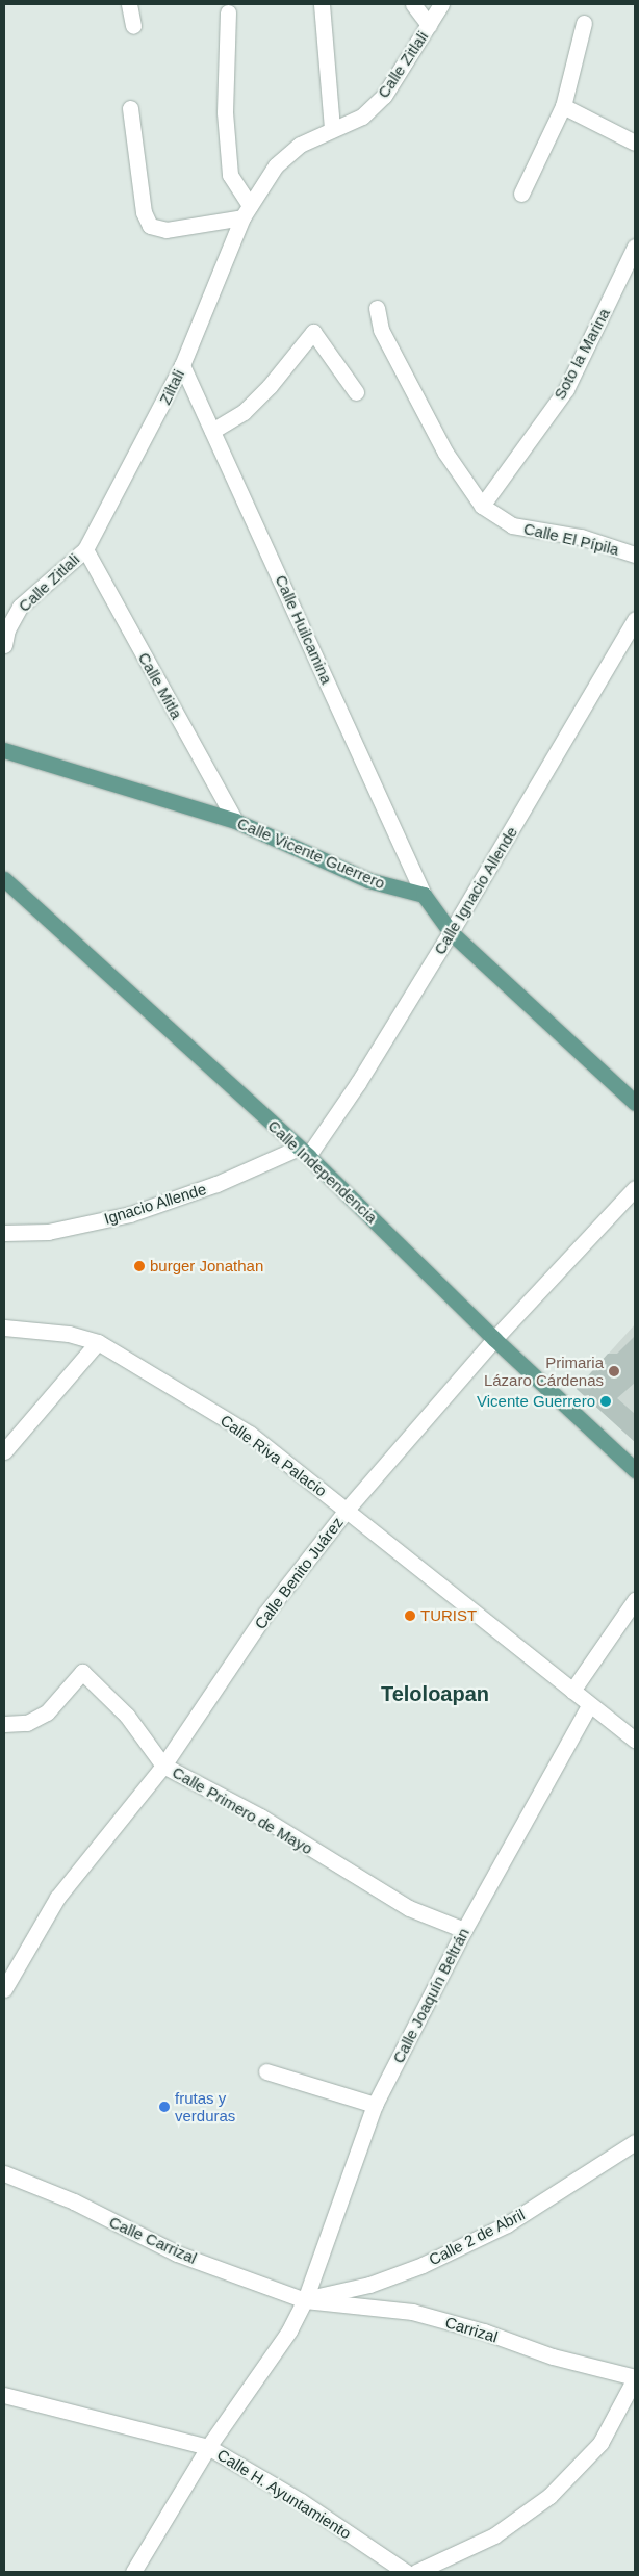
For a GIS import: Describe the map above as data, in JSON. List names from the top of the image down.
{
  "streets": {
    "main road": ["Calle Vicente Guerrero", "Calle Independencia"],
    "street": [
      "Calle Zitlali",
      "Soto la Marina",
      "Ziltali",
      "Calle El Pípila",
      "Calle Huilcamina",
      "Calle Mitla",
      "Calle Ignacio Allende",
      "Ignacio Allende",
      "Calle Riva Palacio",
      "Calle Benito Juárez",
      "Calle Primero de Mayo",
      "Calle Joaquín Beltrán",
      "Calle 2 de Abril",
      "Calle Carrizal",
      "Carrizal",
      "Calle H. Ayuntamiento"
    ]
  },
  "crossings": [
    ["Calle Zitlali", "Ziltali"],
    ["Calle Zitlali", "Calle Mitla"],
    ["Soto la Marina", "Calle El Pípila"],
    ["Ziltali", "Calle Huilcamina"],
    ["Ziltali", "Calle Mitla"],
    ["Calle Huilcamina", "Calle Vicente Guerrero"],
    ["Calle Mitla", "Calle Vicente Guerrero"],
    ["Calle Ignacio Allende", "Calle Independencia"],
    ["Calle Ignacio Allende", "Ignacio Allende"],
    ["Calle Independencia", "Ignacio Allende"],
    ["Calle Independencia", "Calle Benito Juárez"],
    ["Calle Riva Palacio", "Calle Benito Juárez"],
    ["Calle Riva Palacio", "Calle Joaquín Beltrán"],
    ["Calle Benito Juárez", "Calle Primero de Mayo"],
    ["Calle Primero de Mayo", "Calle Joaquín Beltrán"],
    ["Calle Joaquín Beltrán", "Calle 2 de Abril"],
    ["Calle Joaquín Beltrán", "Calle Carrizal"],
    ["Calle Joaquín Beltrán", "Carrizal"],
    ["Calle Joaquín Beltrán", "Calle H. Ayuntamiento"],
    ["Calle 2 de Abril", "Calle Carrizal"],
    ["Calle 2 de Abril", "Carrizal"],
    ["Calle Carrizal", "Carrizal"]
  ],
  "districts": ["Teloloapan"],
  "places": [
    "burger Jonathan",
    "Primaria Lázaro Cárdenas",
    "Vicente Guerrero",
    "TURIST",
    "frutas y verduras"
  ]
}
